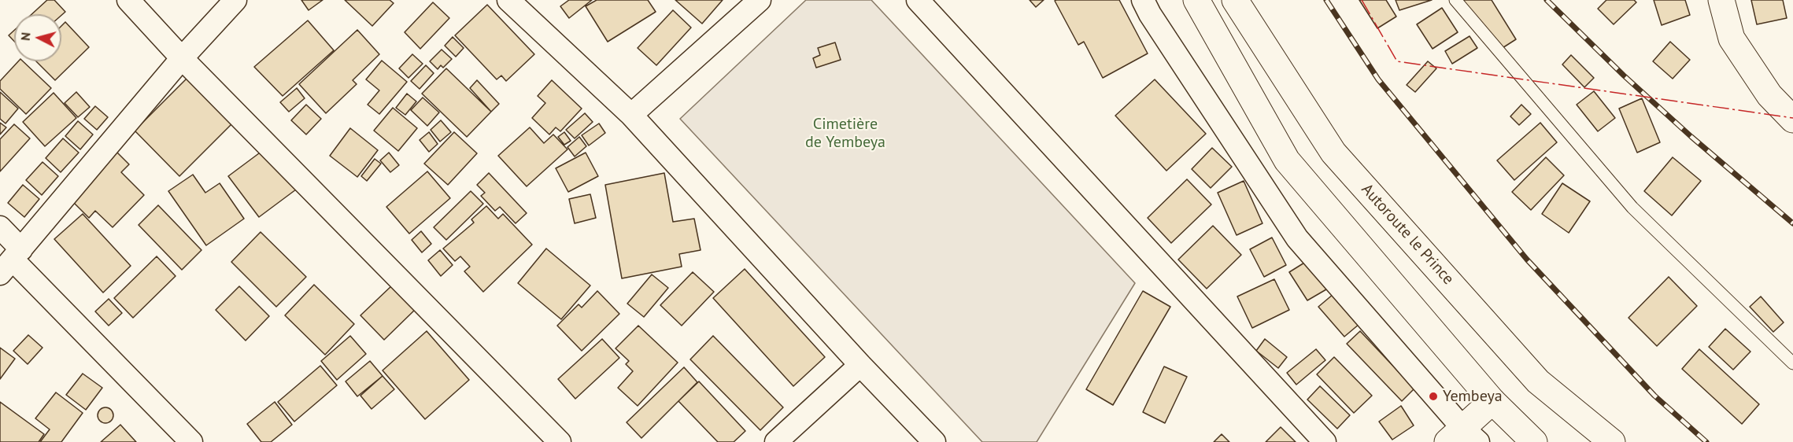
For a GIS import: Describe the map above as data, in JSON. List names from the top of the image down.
{
  "streets": {
    "main road": ["Autoroute le Prince"]
  },
  "parks": ["Cimetière de Yembeya"],
  "places": ["Yembeya"],
  "north": "left"
}
